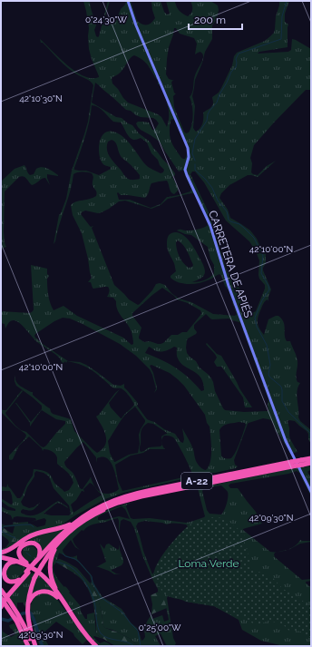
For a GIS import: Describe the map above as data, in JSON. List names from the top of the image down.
{
  "streets": {
    "highway": ["A-22"],
    "street": ["CARRETERA DE APIÉS"]
  },
  "parks": ["Loma Verde"],
  "scale_bar": "200 m",
  "coordinates": [
    "0°24'30\"W",
    "42°10'30\"N",
    "42°10'00\"N",
    "42°09'30\"N",
    "0°25'00\"W"
  ]
}
